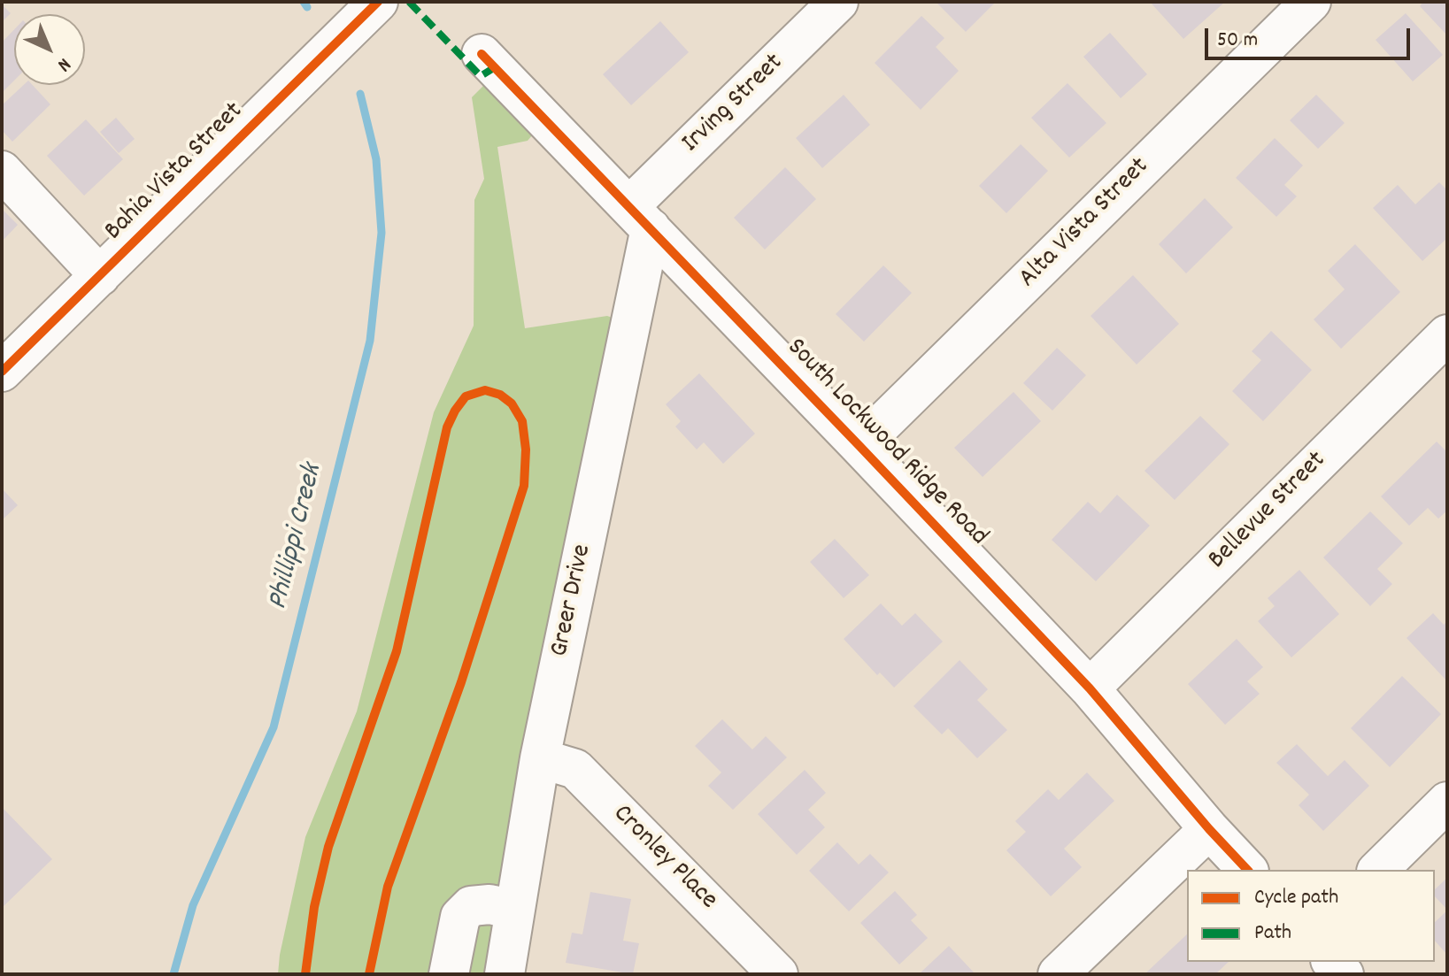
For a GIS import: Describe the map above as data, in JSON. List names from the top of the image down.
{
  "streets": {
    "street": [
      "Irving Street",
      "Bahia Vista Street",
      "Alta Vista Street",
      "South Lockwood Ridge Road",
      "Bellevue Street",
      "Greer Drive",
      "Cronley Place"
    ]
  },
  "crossings": [
    ["Irving Street", "South Lockwood Ridge Road"],
    ["Irving Street", "Greer Drive"],
    ["Alta Vista Street", "South Lockwood Ridge Road"],
    ["South Lockwood Ridge Road", "Bellevue Street"],
    ["South Lockwood Ridge Road", "Greer Drive"],
    ["Greer Drive", "Cronley Place"]
  ],
  "water": ["Phillippi Creek"],
  "legend": ["Cycle path", "Path"],
  "scale_bar": "50 m",
  "north": "bottom right"
}
